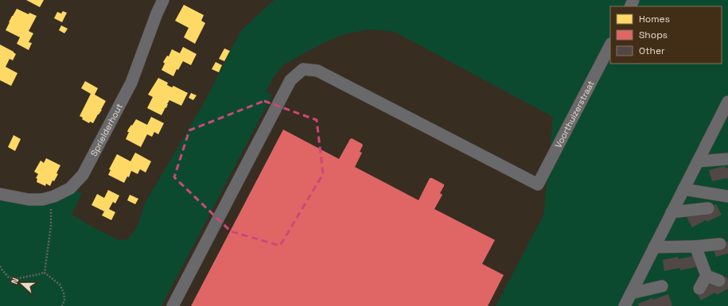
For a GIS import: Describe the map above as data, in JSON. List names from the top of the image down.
{
  "streets": {
    "street": ["Voorthuizerstraat", "Sprielderhout"]
  },
  "legend": ["Homes", "Shops", "Other"],
  "north": "left"
}
